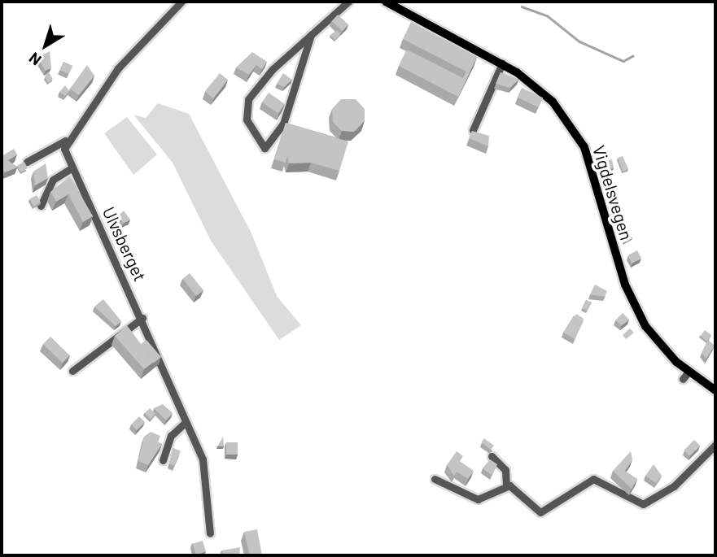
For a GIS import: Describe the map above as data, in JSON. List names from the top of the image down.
{
  "streets": {
    "main road": ["Vigdelsvegen"],
    "street": ["Ulvsberget"]
  },
  "north": "bottom left"
}
